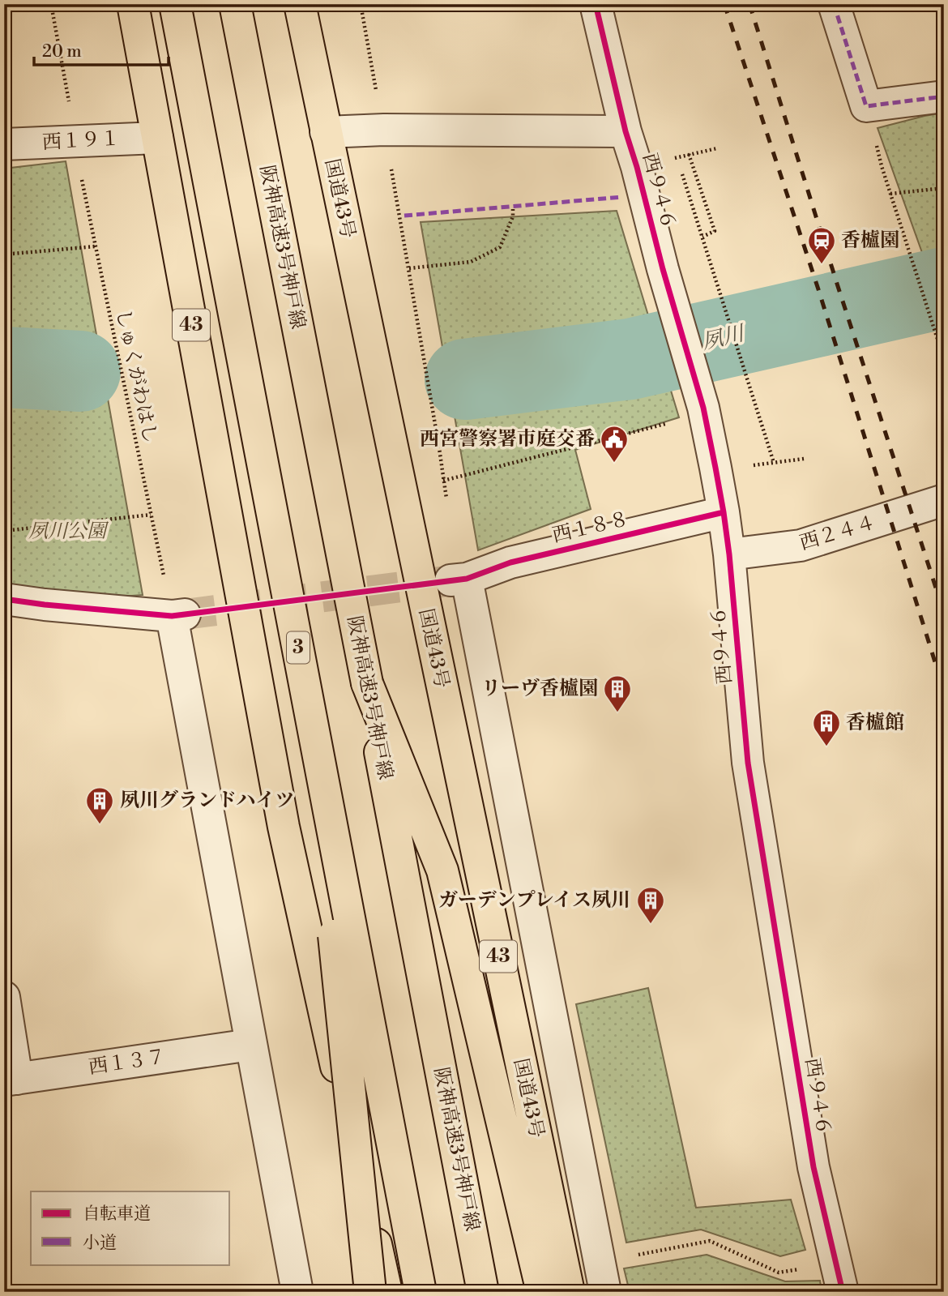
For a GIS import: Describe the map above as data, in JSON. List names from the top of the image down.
{
  "streets": {
    "highway": [
      "国道43号",
      "阪神高速3号神戸線",
      "43",
      "3"
    ],
    "street": [
      "西１９１",
      "西９４６",
      "西１８８",
      "西２４４",
      "西１３７"
    ],
    "path": ["しゅくがわはし"]
  },
  "crossings": [
    ["西１９１", "43"],
    ["西１９１", "しゅくがわはし"],
    ["西９４６", "西１８８"],
    ["西９４６", "西２４４"]
  ],
  "water": ["夙川"],
  "parks": ["夙川公園"],
  "places": {
    "station": ["香櫨園"],
    "public building": ["西宮警察署市庭交番"],
    "building": [
      "リーヴ香櫨園",
      "香櫨館",
      "夙川グランドハイツ",
      "ガーデンプレイス夙川"
    ]
  },
  "legend": ["自転車道", "小道"],
  "scale_bar": "20 m"
}
